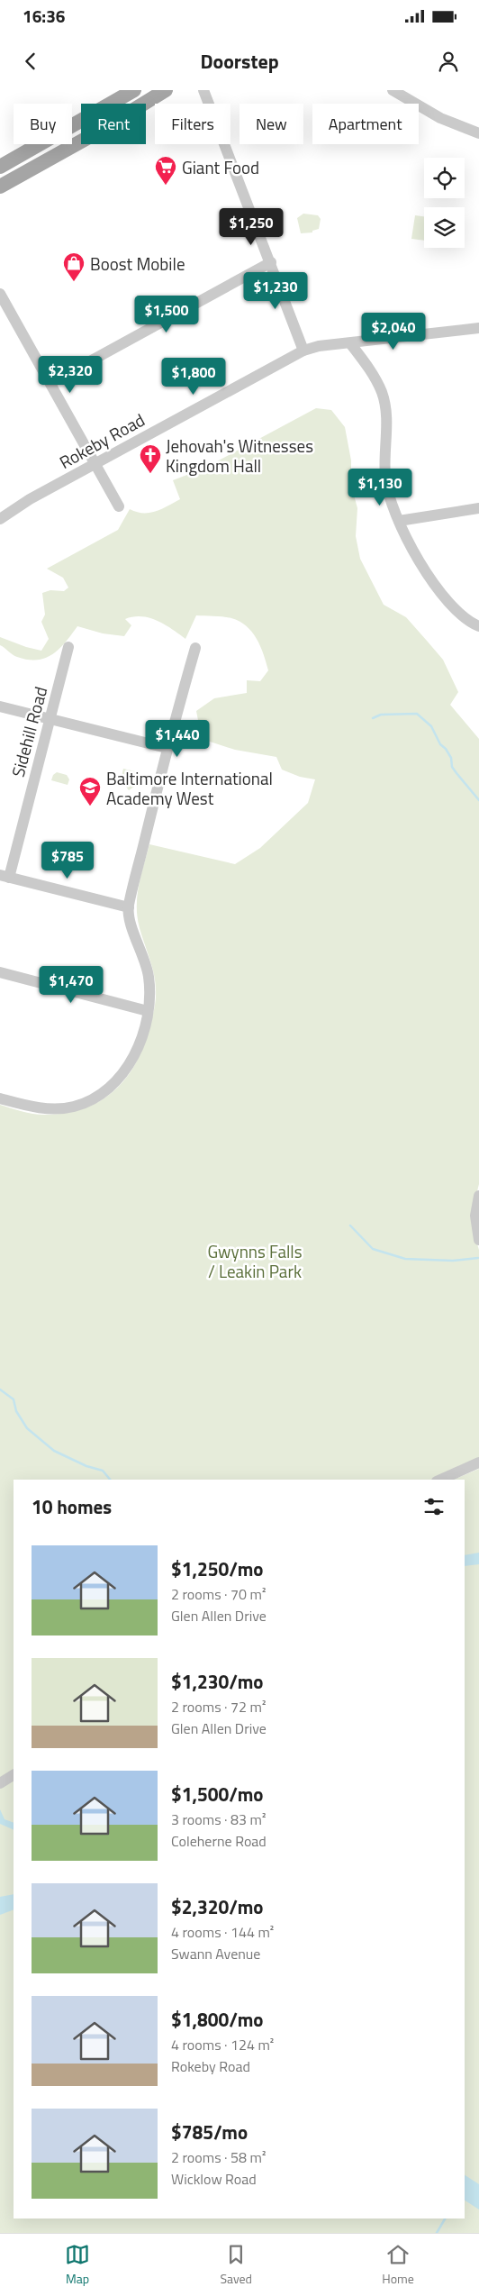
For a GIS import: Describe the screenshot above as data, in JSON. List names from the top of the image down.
{
  "streets": {
    "street": ["Rokeby Road", "Sidehill Road"]
  },
  "parks": ["Gwynns Falls / Leakin Park"],
  "places": {
    "supermarket": ["Giant Food"],
    "shop": ["Boost Mobile"],
    "church": ["Jehovah's Witnesses Kingdom Hall"],
    "school or university": ["Baltimore International Academy West"]
  },
  "page": {
    "status": "16:36",
    "header": "Doorstep",
    "chip": [
      "Buy",
      "Rent",
      "Filters",
      "New",
      "Apartment"
    ],
    "price": [
      "$1,250",
      "$1,230",
      "$1,500",
      "$2,040",
      "$2,320",
      "$1,800",
      "$1,130",
      "$1,440",
      "$785",
      "$1,470"
    ],
    "heading": "10 homes",
    "list": [
      {
        "name": "$1,250/mo",
        "note": "2 rooms · 70 m² · Glen Allen Drive"
      },
      {
        "name": "$1,230/mo",
        "note": "2 rooms · 72 m² · Glen Allen Drive"
      },
      {
        "name": "$1,500/mo",
        "note": "3 rooms · 83 m² · Coleherne Road"
      },
      {
        "name": "$2,320/mo",
        "note": "4 rooms · 144 m² · Swann Avenue"
      },
      {
        "name": "$1,800/mo",
        "note": "4 rooms · 124 m² · Rokeby Road"
      },
      {
        "name": "$785/mo",
        "note": "2 rooms · 58 m² · Wicklow Road"
      }
    ],
    "tabs": ["Map", "Saved", "Home"]
  }
}
